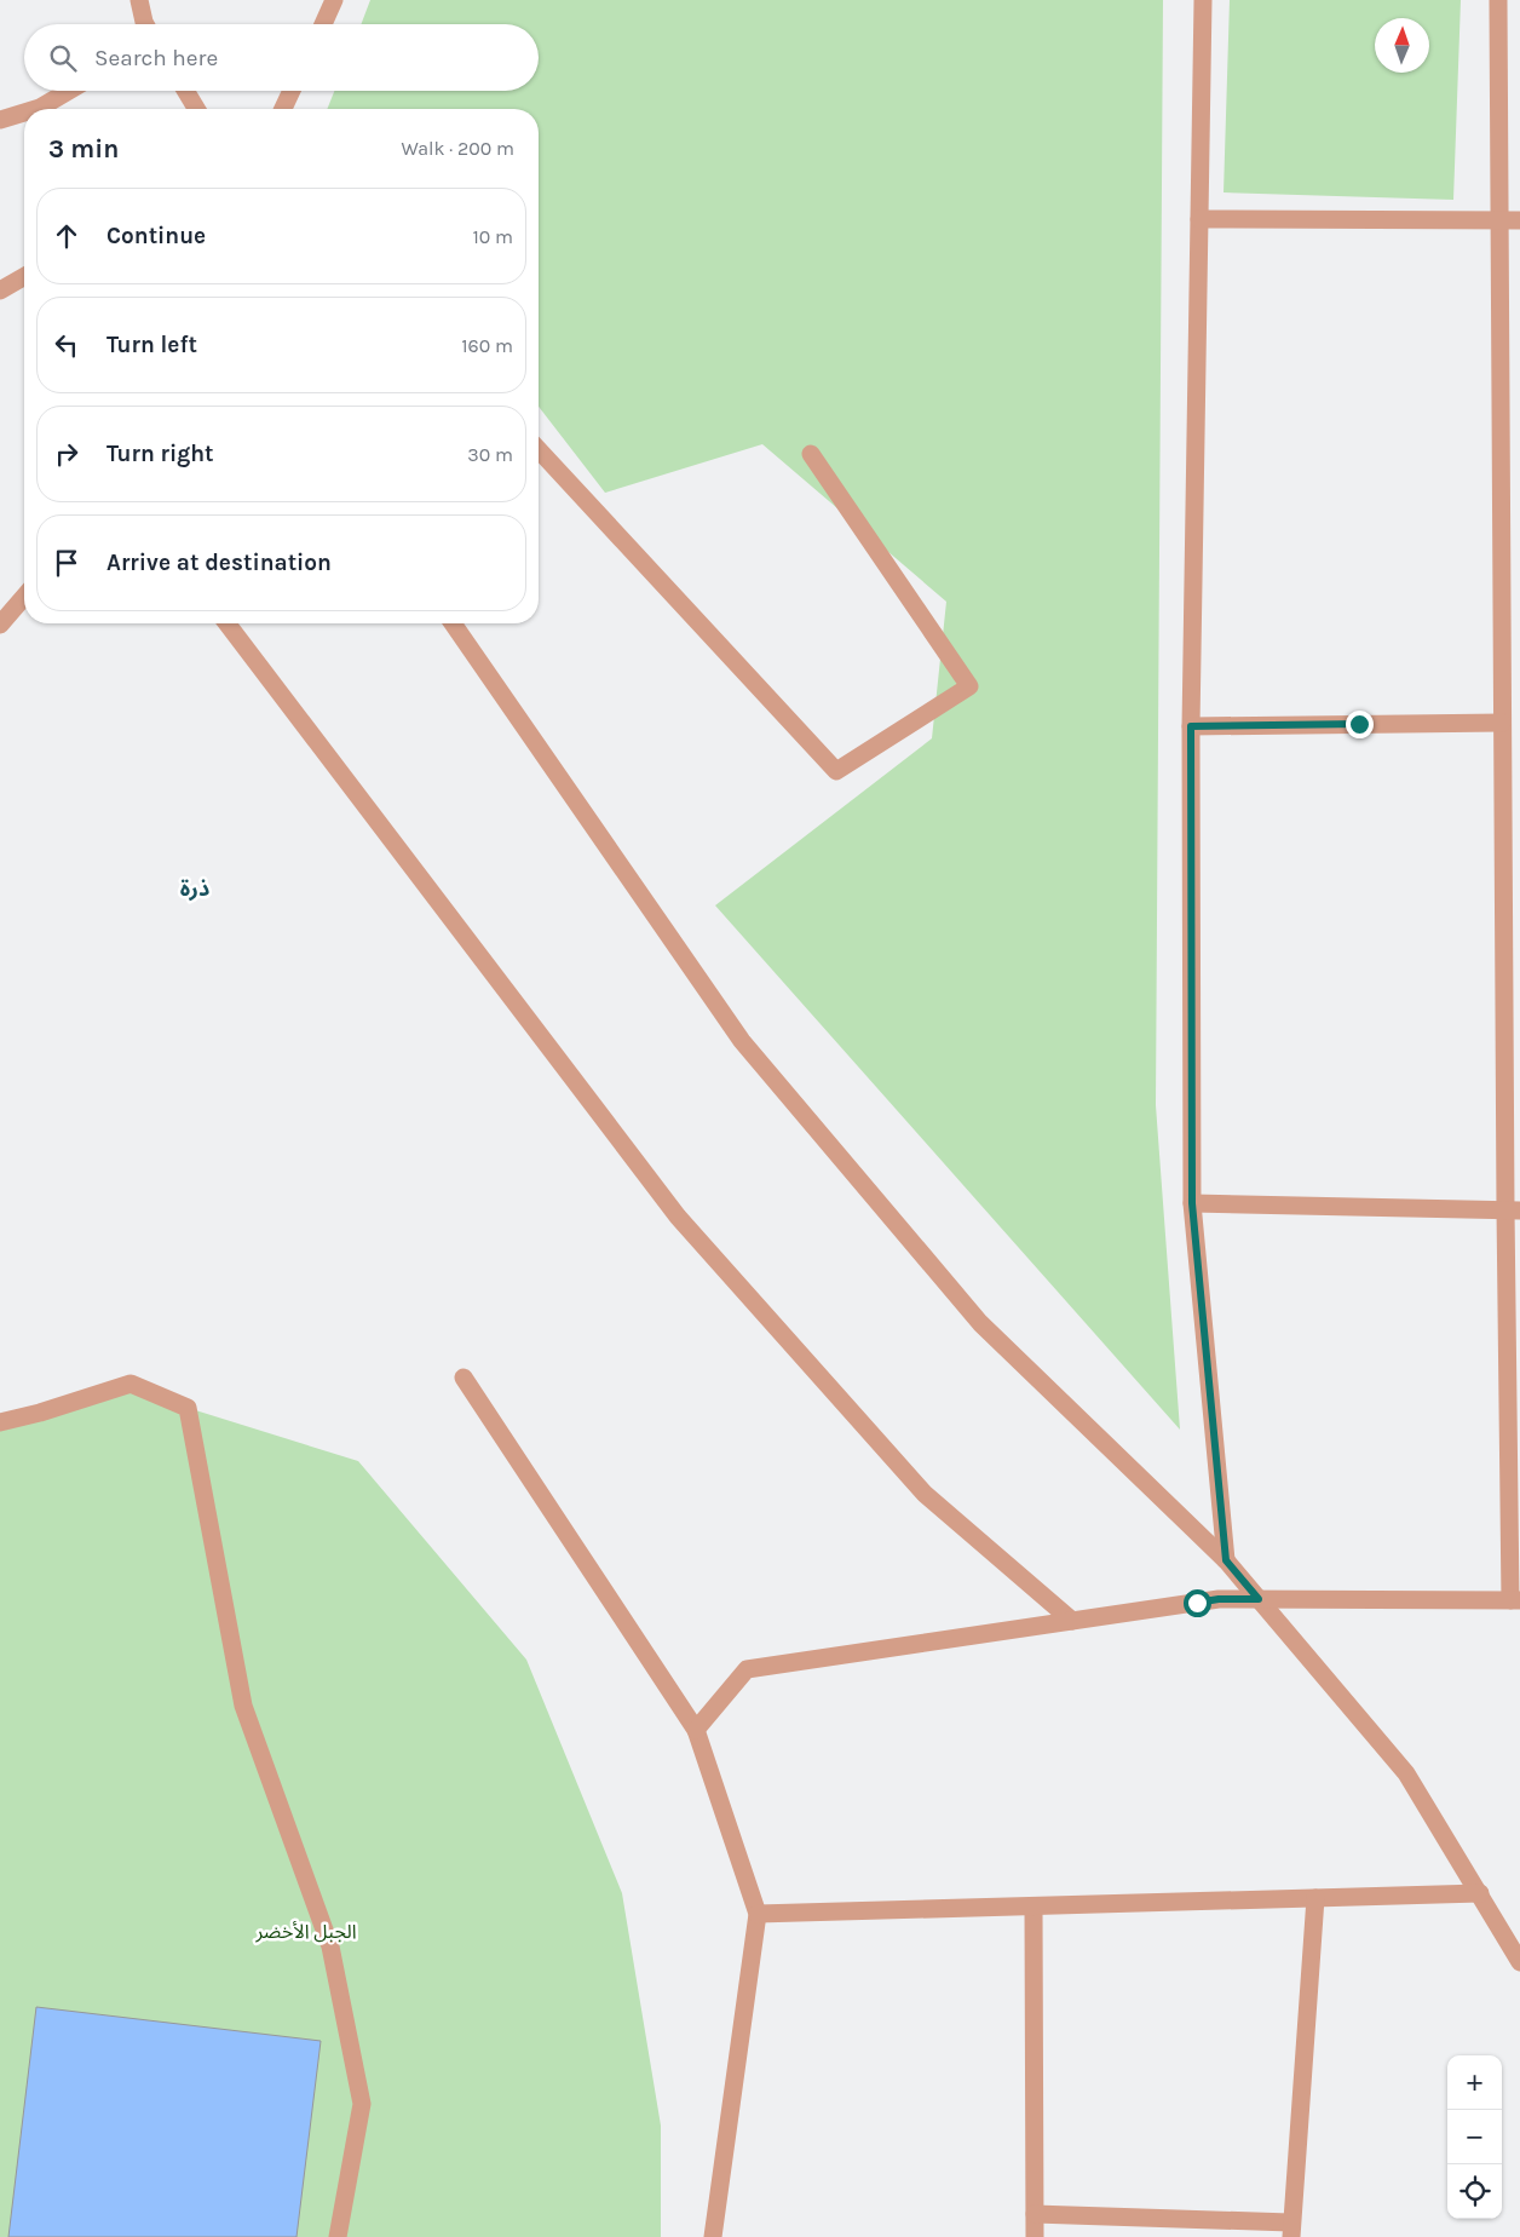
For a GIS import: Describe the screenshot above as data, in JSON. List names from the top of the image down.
{
  "districts": ["ذرة"],
  "parks": ["الجبل الأخضر"],
  "north": "top",
  "page": {
    "search": "Search here",
    "heading": ["3 min", "Walk · 200 m"],
    "list": [
      ["Continue", "10 m"],
      ["Turn left", "160 m"],
      ["Turn right", "30 m"],
      "Arrive at destination"
    ],
    "map_buttons": ["+", "−"]
  }
}
